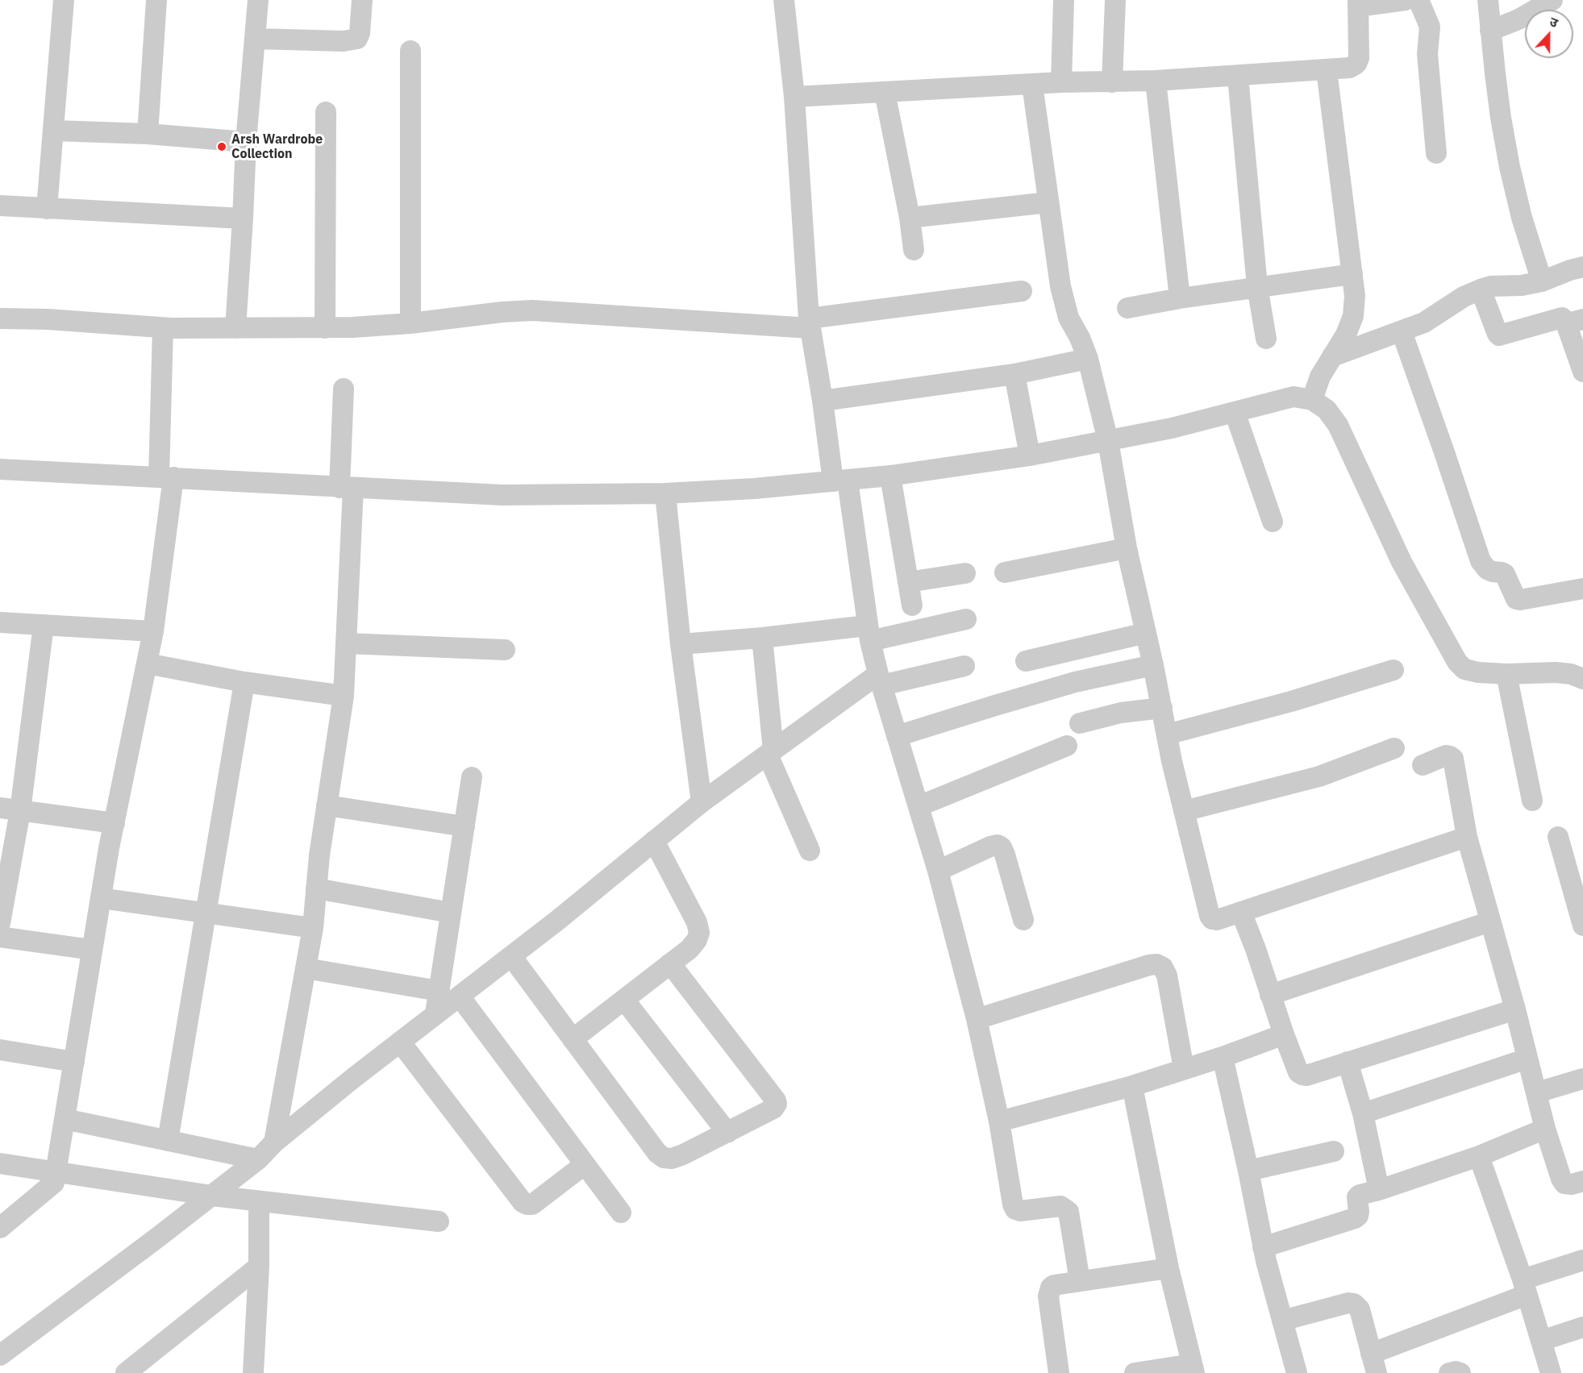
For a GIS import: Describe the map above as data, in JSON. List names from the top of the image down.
{
  "places": ["Arsh Wardrobe Collection"],
  "north": "top"
}
